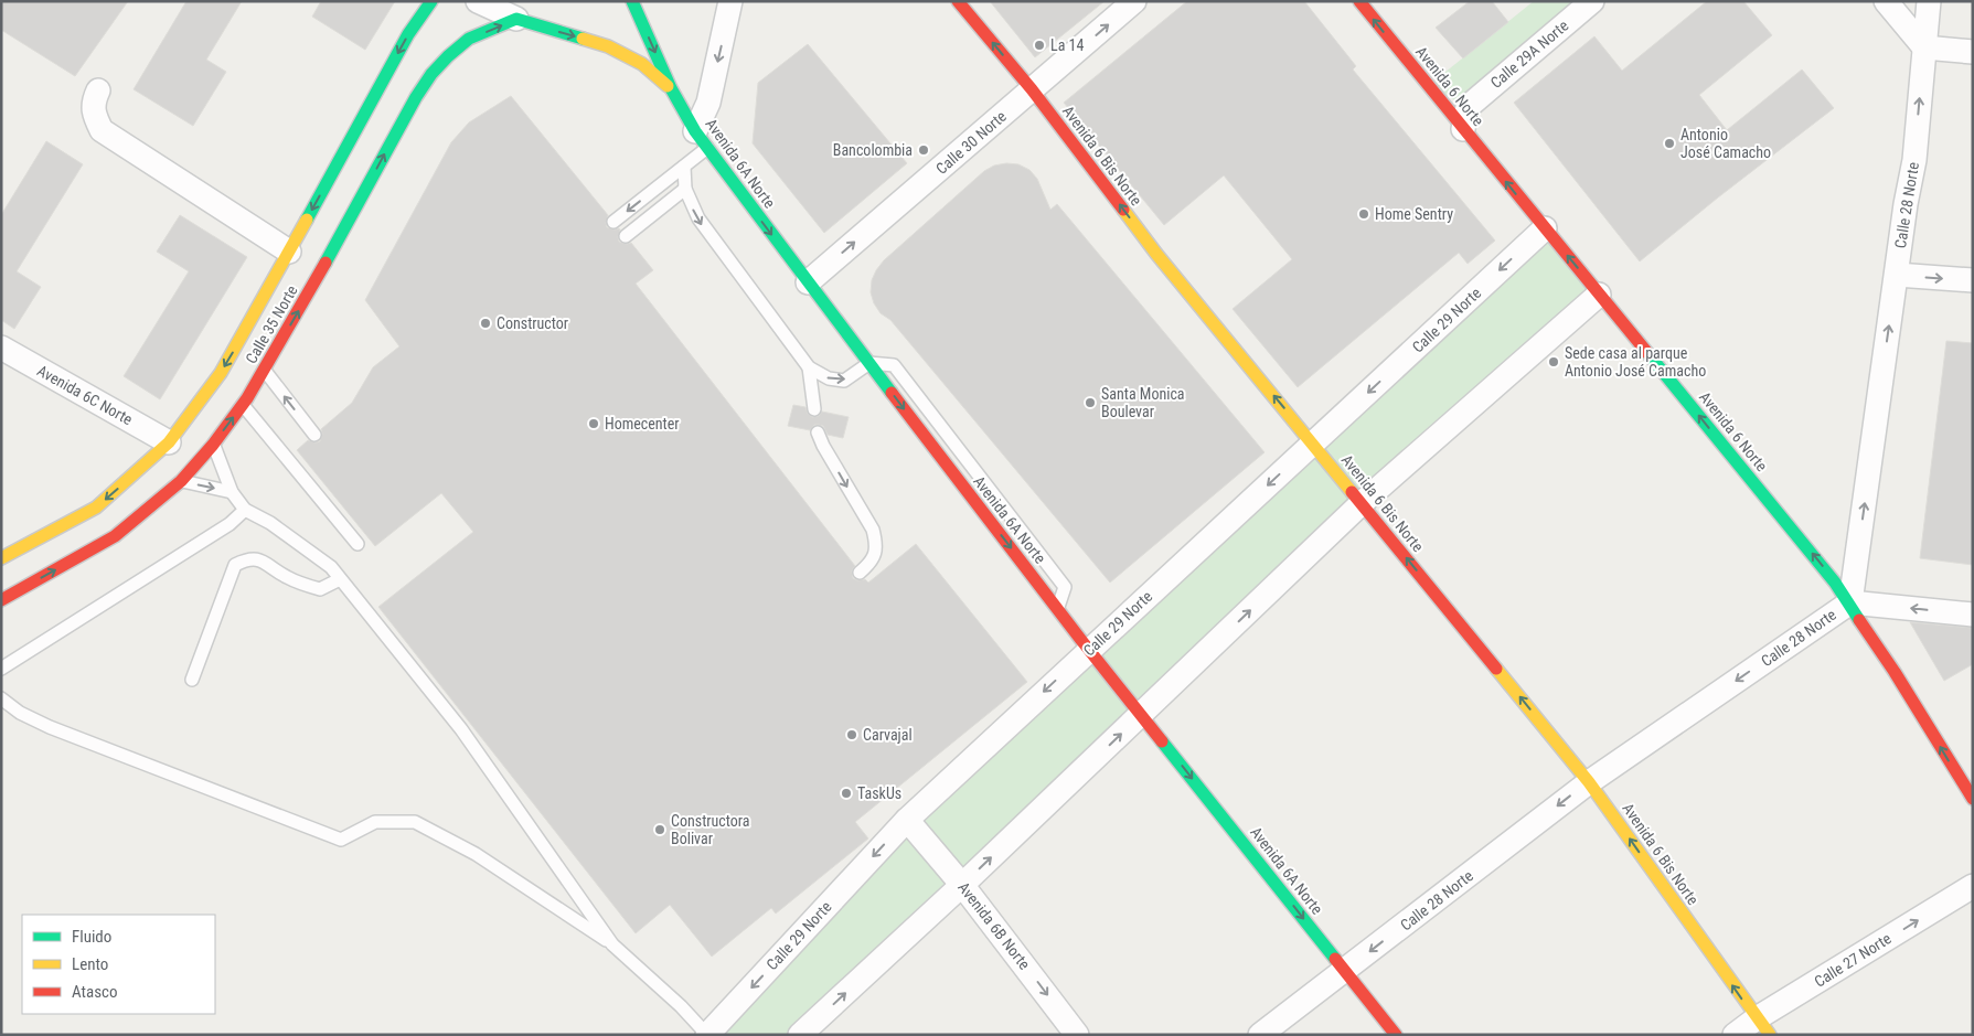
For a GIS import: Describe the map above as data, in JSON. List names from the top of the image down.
{
  "streets": {
    "street": [
      "Calle 29A Norte",
      "Avenida 6 Norte",
      "Calle 30 Norte",
      "Avenida 6 Bis Norte",
      "Avenida 6A Norte",
      "Calle 28 Norte",
      "Calle 29 Norte",
      "Calle 35 Norte",
      "Avenida 6C Norte",
      "Avenida 6B Norte",
      "Calle 27 Norte"
    ]
  },
  "crossings": [
    ["Calle 29A Norte", "Avenida 6 Norte"],
    ["Avenida 6 Norte", "Calle 28 Norte"],
    ["Avenida 6 Norte", "Calle 29 Norte"],
    ["Calle 30 Norte", "Avenida 6 Bis Norte"],
    ["Calle 30 Norte", "Avenida 6A Norte"],
    ["Avenida 6 Bis Norte", "Calle 28 Norte"],
    ["Avenida 6 Bis Norte", "Calle 29 Norte"],
    ["Avenida 6 Bis Norte", "Calle 27 Norte"],
    ["Avenida 6A Norte", "Calle 28 Norte"],
    ["Avenida 6A Norte", "Calle 29 Norte"],
    ["Calle 29 Norte", "Avenida 6B Norte"],
    ["Calle 35 Norte", "Avenida 6C Norte"]
  ],
  "one_way": [
    "Avenida 6 Norte",
    "Calle 30 Norte",
    "Avenida 6 Bis Norte",
    "Avenida 6A Norte",
    "Avenida 6B Norte",
    "Calle 27 Norte"
  ],
  "places": [
    "La 14",
    "Antonio José Camacho",
    "Bancolombia",
    "Home Sentry",
    "Constructor",
    "Sede casa al parque Antonio José Camacho",
    "Santa Monica Boulevar",
    "Homecenter",
    "Carvajal",
    "TaskUs",
    "Constructora Bolivar"
  ],
  "legend": ["Fluido", "Lento", "Atasco"]
}
